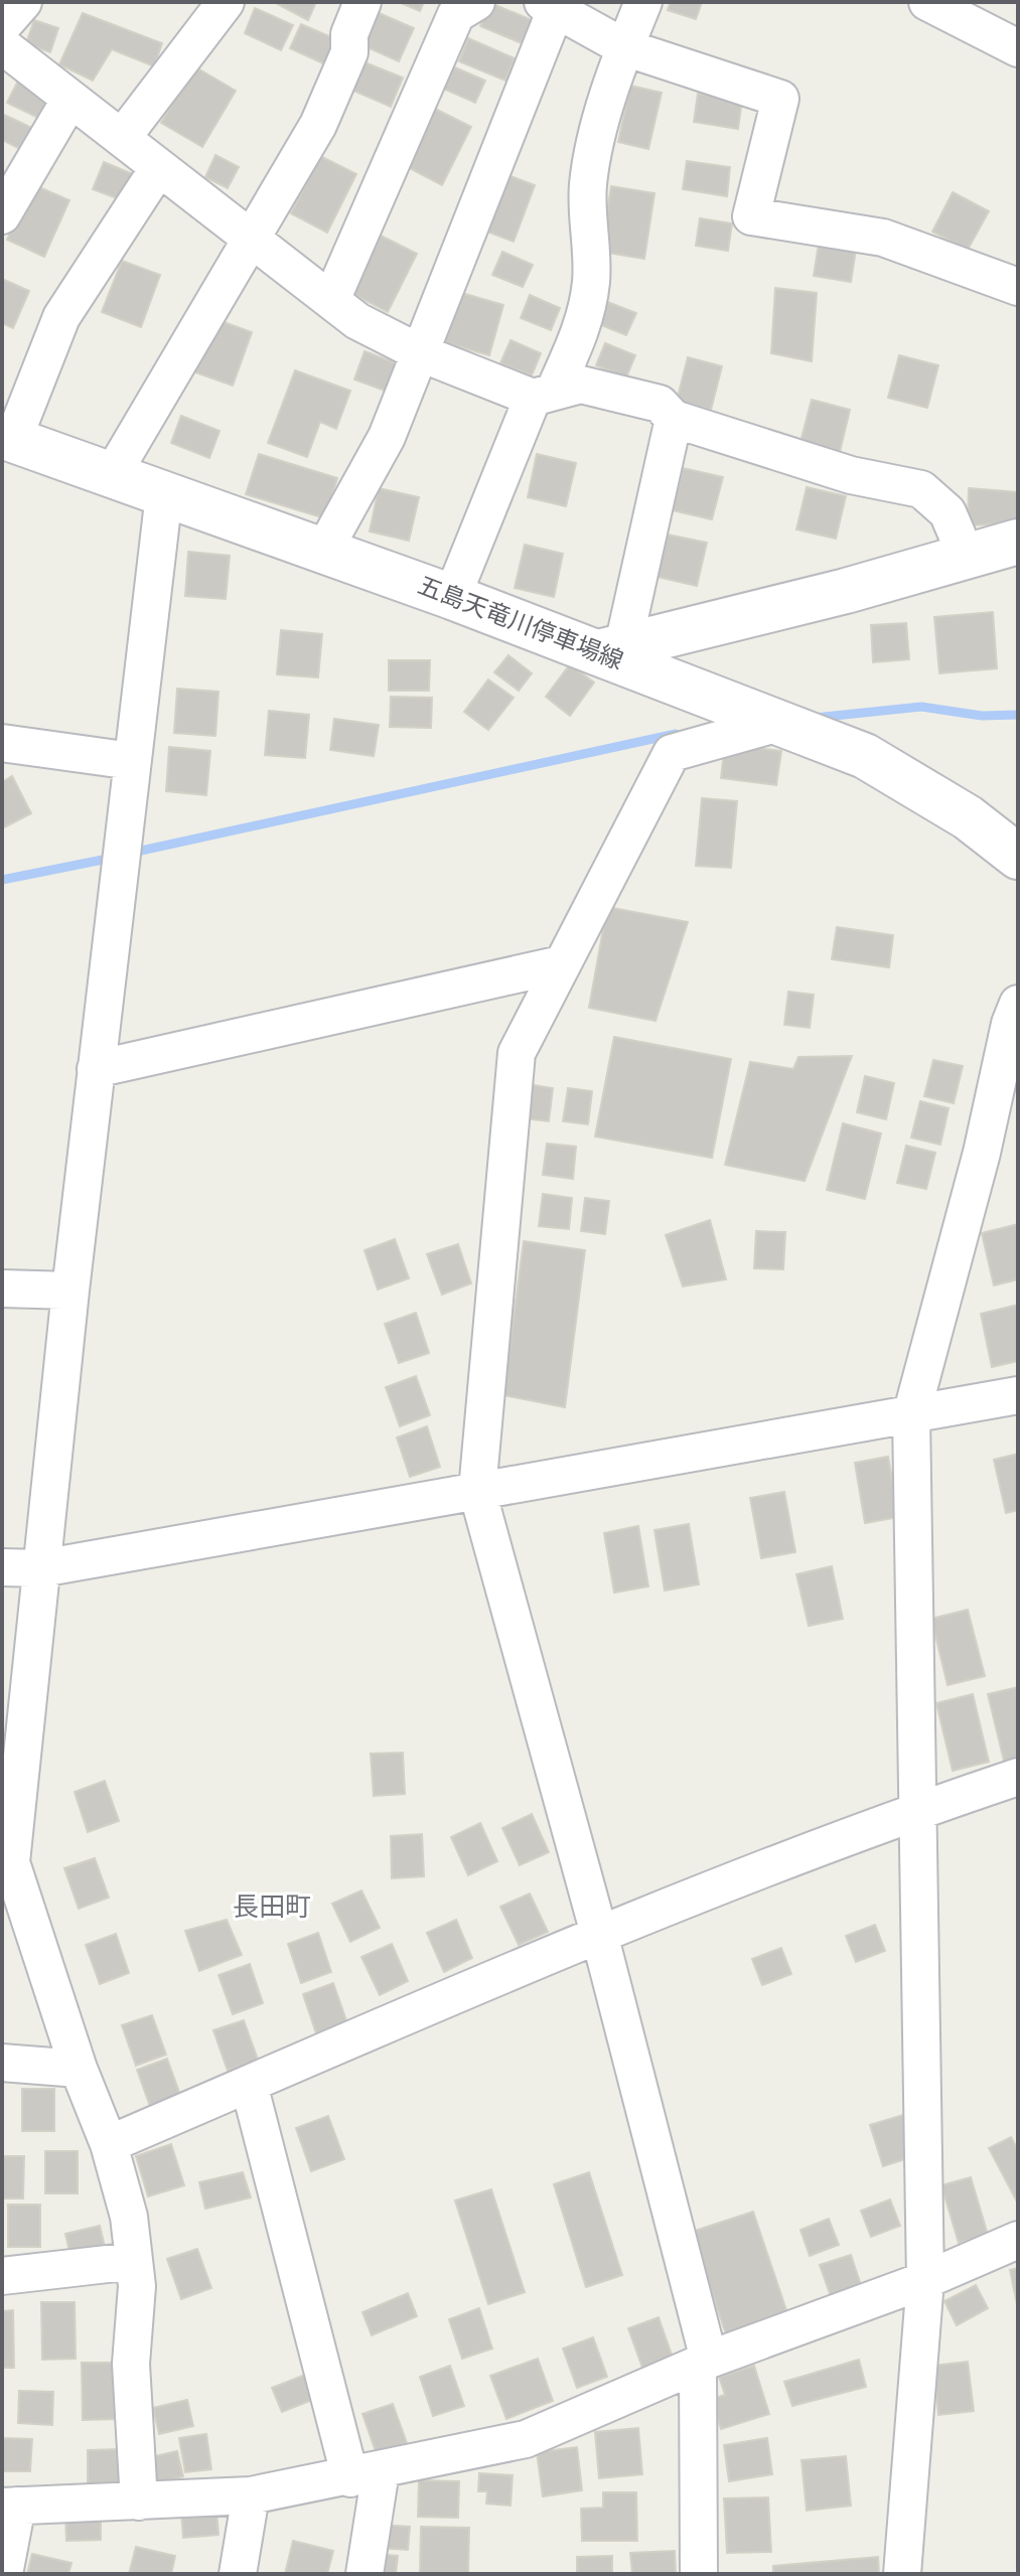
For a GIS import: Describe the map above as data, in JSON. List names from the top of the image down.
{
  "streets": {
    "main road": ["五島天竜川停車場線"]
  },
  "districts": ["長田町"]
}
